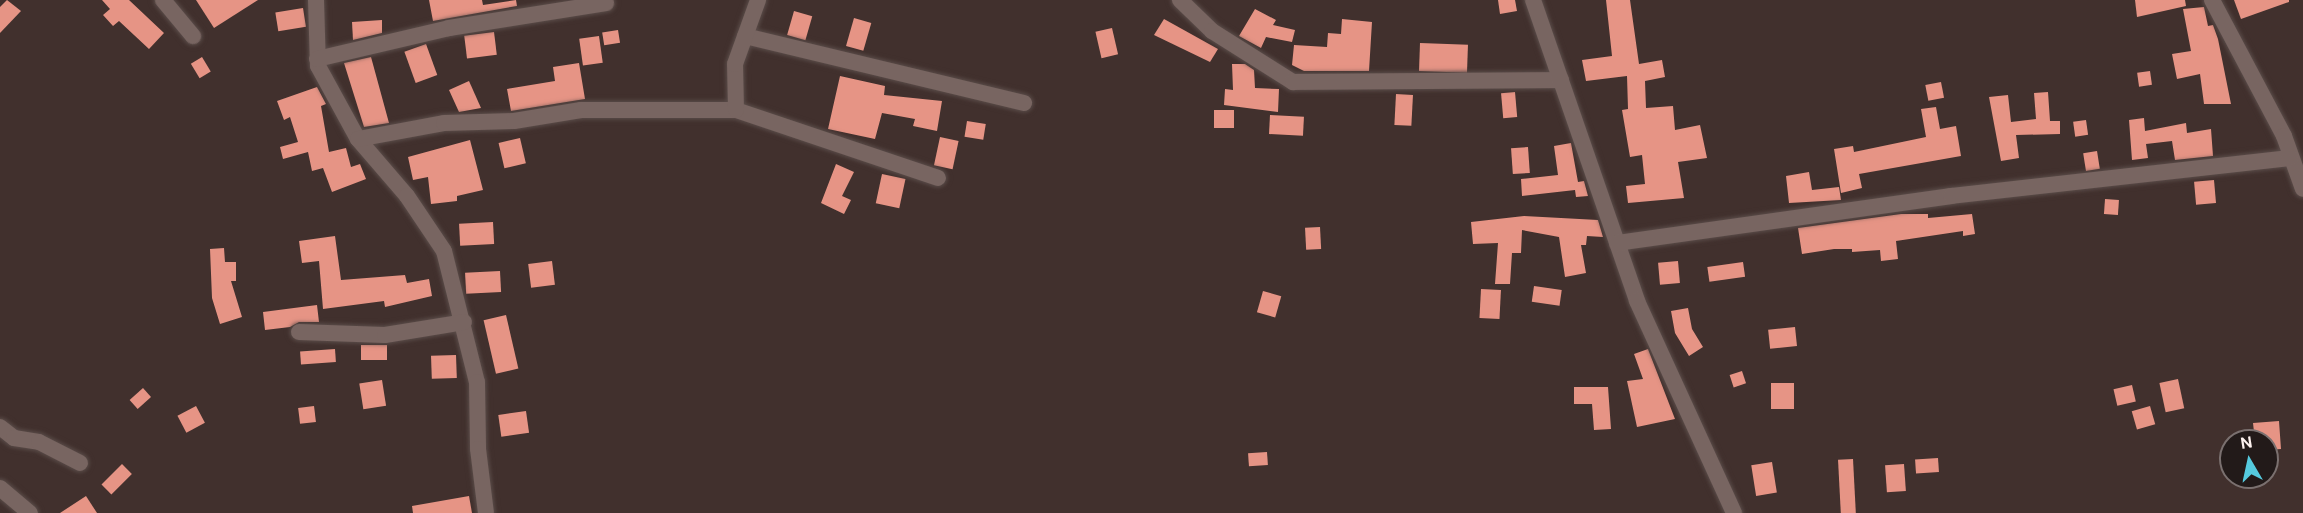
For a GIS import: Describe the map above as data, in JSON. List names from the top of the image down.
{
  "north": "top"
}
